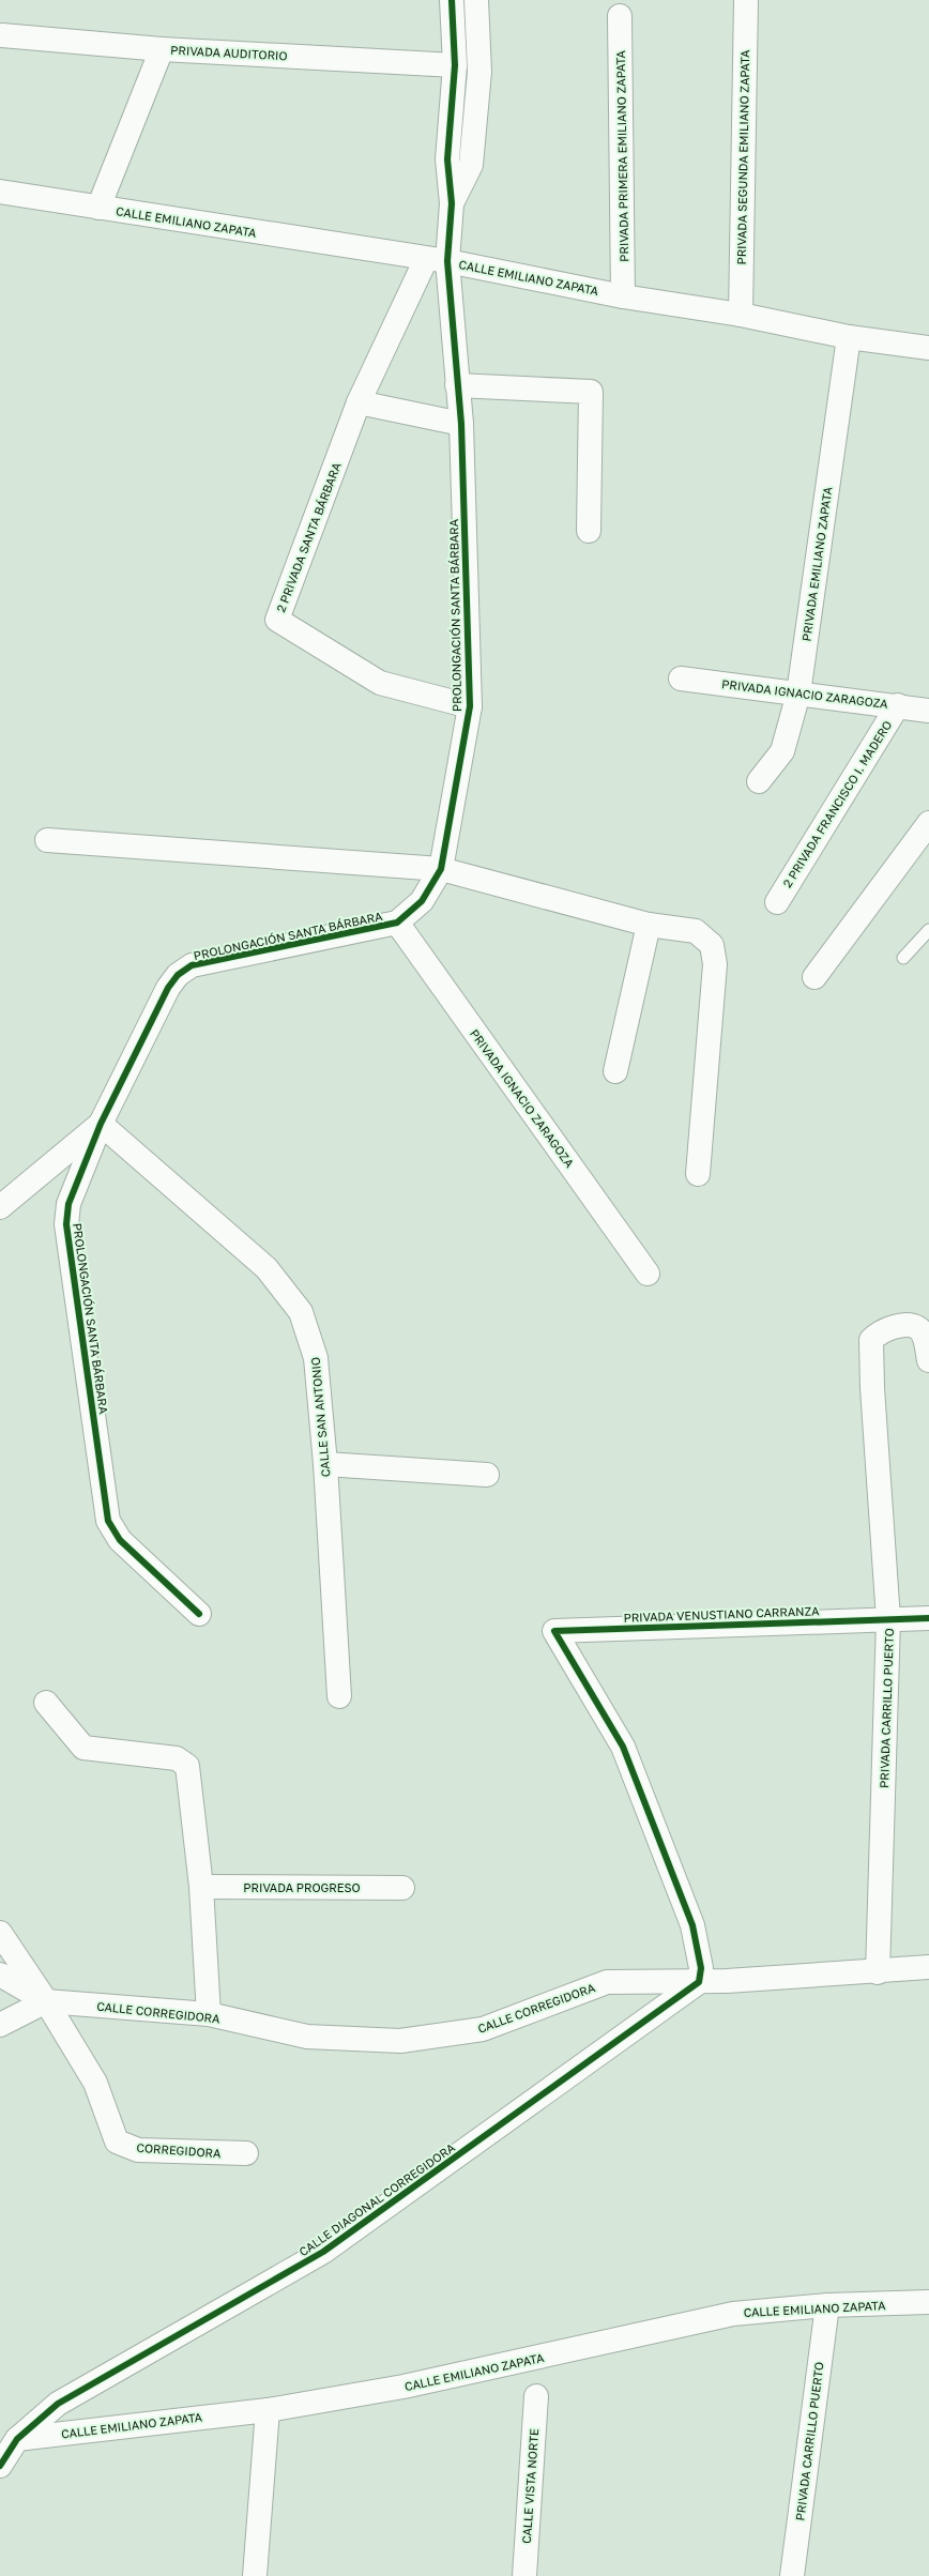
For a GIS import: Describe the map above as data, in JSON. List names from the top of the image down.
{
  "streets": {
    "street": [
      "PRIVADA AUDITORIO",
      "PRIVADA PRIMERA EMILIANO ZAPATA",
      "PRIVADA SEGUNDA EMILIANO ZAPATA",
      "CALLE EMILIANO ZAPATA",
      "2 PRIVADA SANTA BÁRBARA",
      "PRIVADA EMILIANO ZAPATA",
      "PROLONGACIÓN SANTA BÁRBARA",
      "PRIVADA IGNACIO ZARAGOZA",
      "2 PRIVADA FRANCISCO I. MADERO",
      "CALLE SAN ANTONIO",
      "PRIVADA VENUSTIANO CARRANZA",
      "PRIVADA CARRILLO PUERTO",
      "PRIVADA PROGRESO",
      "CALLE CORREGIDORA",
      "CORREGIDORA",
      "CALLE DIAGONAL CORREGIDORA",
      "CALLE VISTA NORTE"
    ]
  },
  "crossings": [
    ["PRIVADA AUDITORIO", "PROLONGACIÓN SANTA BÁRBARA"],
    ["PRIVADA PRIMERA EMILIANO ZAPATA", "CALLE EMILIANO ZAPATA"],
    ["PRIVADA SEGUNDA EMILIANO ZAPATA", "CALLE EMILIANO ZAPATA"],
    ["CALLE EMILIANO ZAPATA", "2 PRIVADA SANTA BÁRBARA"],
    ["CALLE EMILIANO ZAPATA", "PRIVADA EMILIANO ZAPATA"],
    ["CALLE EMILIANO ZAPATA", "PROLONGACIÓN SANTA BÁRBARA"],
    ["CALLE EMILIANO ZAPATA", "PRIVADA CARRILLO PUERTO"],
    ["CALLE EMILIANO ZAPATA", "CALLE DIAGONAL CORREGIDORA"],
    ["2 PRIVADA SANTA BÁRBARA", "PROLONGACIÓN SANTA BÁRBARA"],
    ["PRIVADA EMILIANO ZAPATA", "PRIVADA IGNACIO ZARAGOZA"],
    ["PROLONGACIÓN SANTA BÁRBARA", "PRIVADA IGNACIO ZARAGOZA"],
    ["PROLONGACIÓN SANTA BÁRBARA", "CALLE SAN ANTONIO"],
    ["PRIVADA IGNACIO ZARAGOZA", "2 PRIVADA FRANCISCO I. MADERO"],
    ["PRIVADA VENUSTIANO CARRANZA", "PRIVADA CARRILLO PUERTO"],
    ["PRIVADA VENUSTIANO CARRANZA", "CALLE CORREGIDORA"],
    ["PRIVADA VENUSTIANO CARRANZA", "CALLE DIAGONAL CORREGIDORA"],
    ["PRIVADA CARRILLO PUERTO", "CALLE CORREGIDORA"],
    ["CALLE CORREGIDORA", "CORREGIDORA"],
    ["CALLE CORREGIDORA", "CALLE DIAGONAL CORREGIDORA"]
  ]
}
